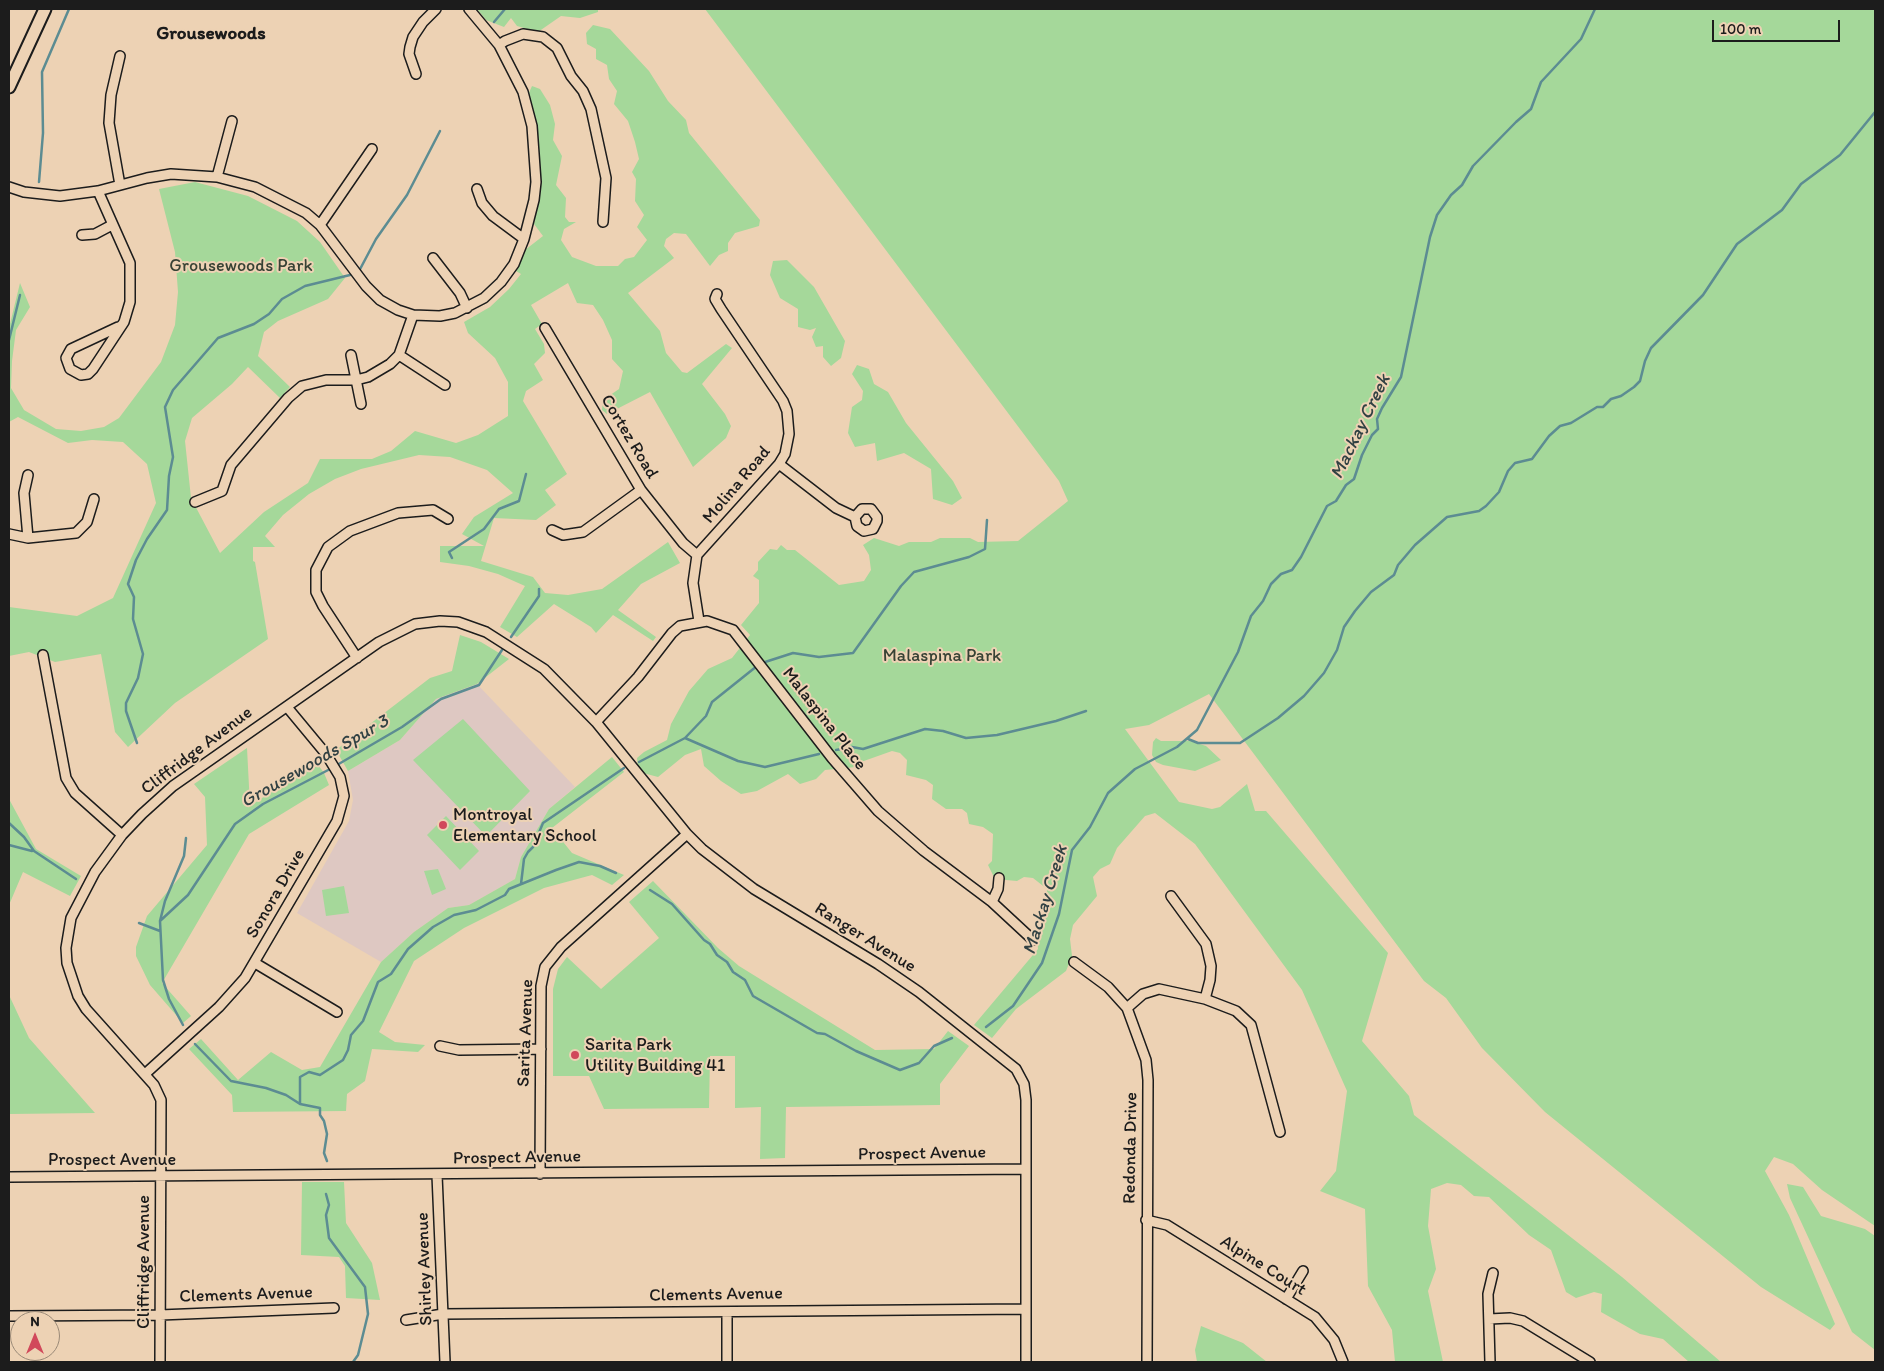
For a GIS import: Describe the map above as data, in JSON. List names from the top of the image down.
{
  "streets": {
    "street": [
      "Cortez Road",
      "Molina Road",
      "Malaspina Place",
      "Cliffridge Avenue",
      "Sonora Drive",
      "Ranger Avenue",
      "Sarita Avenue",
      "Redonda Drive",
      "Prospect Avenue",
      "Alpine Court",
      "Shirley Avenue",
      "Clements Avenue"
    ]
  },
  "crossings": [
    ["Cortez Road", "Molina Road"],
    ["Cliffridge Avenue", "Sonora Drive"],
    ["Cliffridge Avenue", "Ranger Avenue"],
    ["Cliffridge Avenue", "Prospect Avenue"],
    ["Cliffridge Avenue", "Clements Avenue"],
    ["Ranger Avenue", "Sarita Avenue"],
    ["Ranger Avenue", "Prospect Avenue"],
    ["Ranger Avenue", "Clements Avenue"],
    ["Sarita Avenue", "Prospect Avenue"],
    ["Redonda Drive", "Alpine Court"],
    ["Prospect Avenue", "Shirley Avenue"],
    ["Shirley Avenue", "Clements Avenue"]
  ],
  "districts": ["Grousewoods"],
  "water": ["Mackay Creek", "Grousewoods Spur 3"],
  "parks": ["Grousewoods Park", "Malaspina Park"],
  "places": ["Montroyal Elementary School", "Sarita Park Utility Building 41"],
  "scale_bar": "100 m",
  "north": "top"
}
